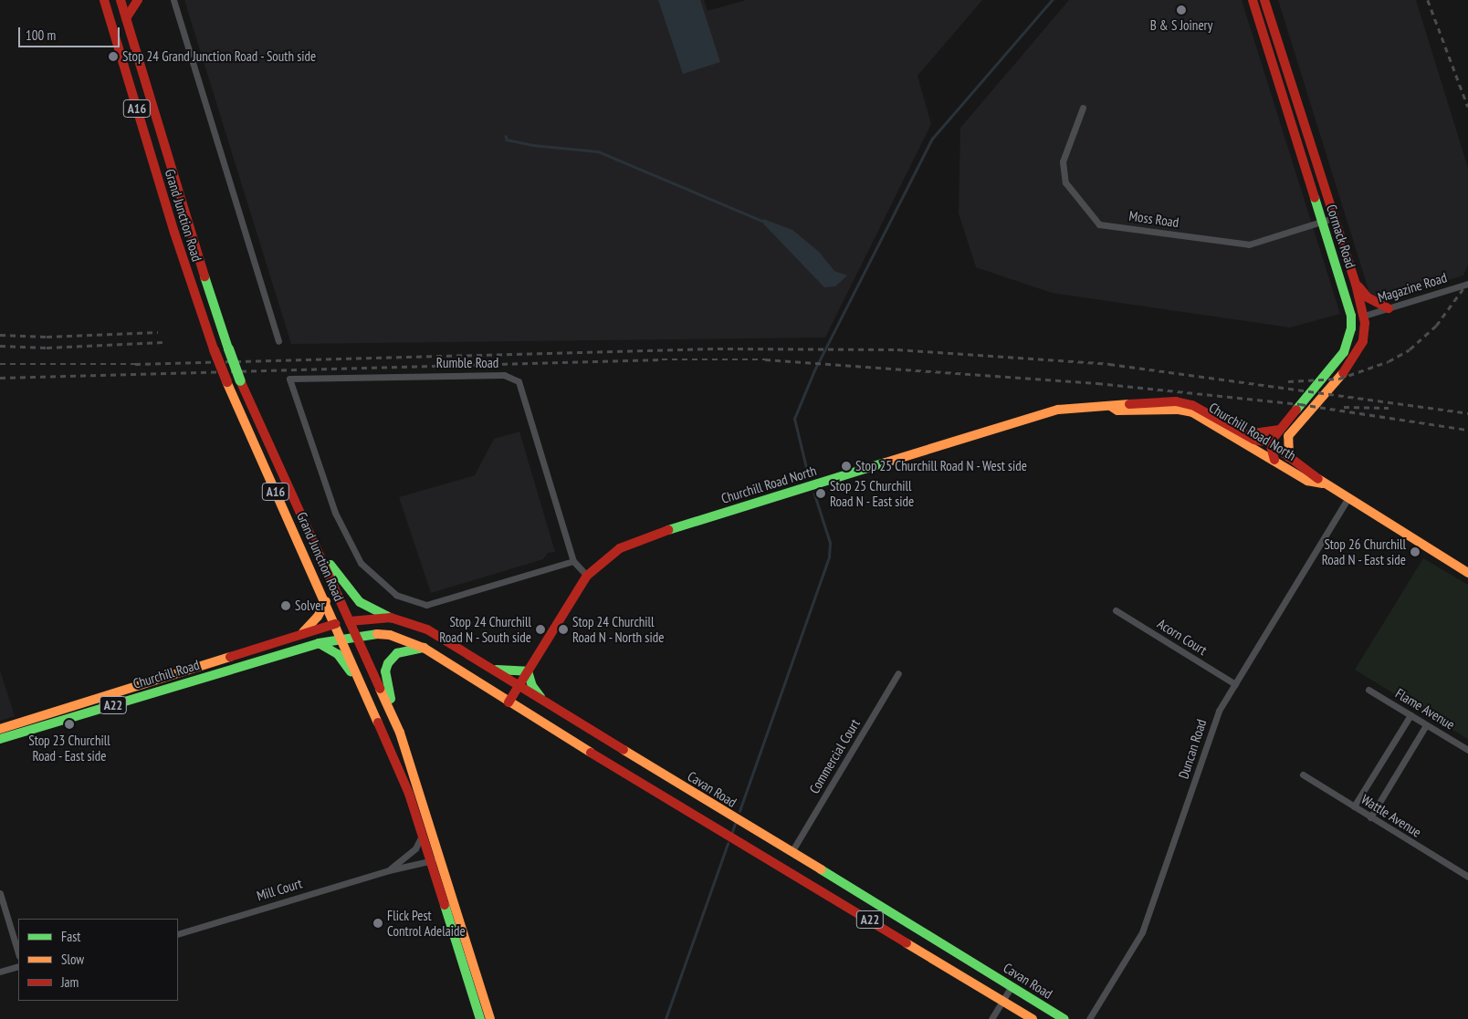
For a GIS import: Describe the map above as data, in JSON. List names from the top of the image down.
{
  "streets": {
    "main road": [
      "A16",
      "Grand Junction Road",
      "Cormack Road",
      "Churchill Road North",
      "Churchill Road",
      "A22",
      "Cavan Road"
    ],
    "street": [
      "Moss Road",
      "Magazine Road",
      "Rumble Road",
      "Acorn Court",
      "Flame Avenue",
      "Duncan Road",
      "Commercial Court",
      "Wattle Avenue",
      "Mill Court"
    ]
  },
  "crossings": [
    ["Grand Junction Road", "Churchill Road"],
    ["Grand Junction Road", "A22"],
    ["Grand Junction Road", "Cavan Road"],
    ["Grand Junction Road", "Mill Court"],
    ["Moss Road", "Cormack Road"],
    ["Cormack Road", "Magazine Road"],
    ["Cormack Road", "Churchill Road North"],
    ["Rumble Road", "Churchill Road North"],
    ["Churchill Road North", "A22"],
    ["Churchill Road North", "Duncan Road"],
    ["Churchill Road North", "Cavan Road"],
    ["Acorn Court", "Duncan Road"],
    ["Churchill Road", "A22"],
    ["Churchill Road", "Cavan Road"],
    ["Commercial Court", "Cavan Road"]
  ],
  "places": [
    "B & S Joinery",
    "Stop 24 Grand Junction Road - South side",
    "Stop 25 Churchill Road N - West side",
    "Stop 25 Churchill Road N - East side",
    "Stop 26 Churchill Road N - East side",
    "Solver",
    "Stop 24 Churchill Road N - South side",
    "Stop 24 Churchill Road N - North side",
    "Stop 23 Churchill Road - East side",
    "Flick Pest Control Adelaide"
  ],
  "legend": ["Fast", "Slow", "Jam"],
  "scale_bar": "100 m"
}
